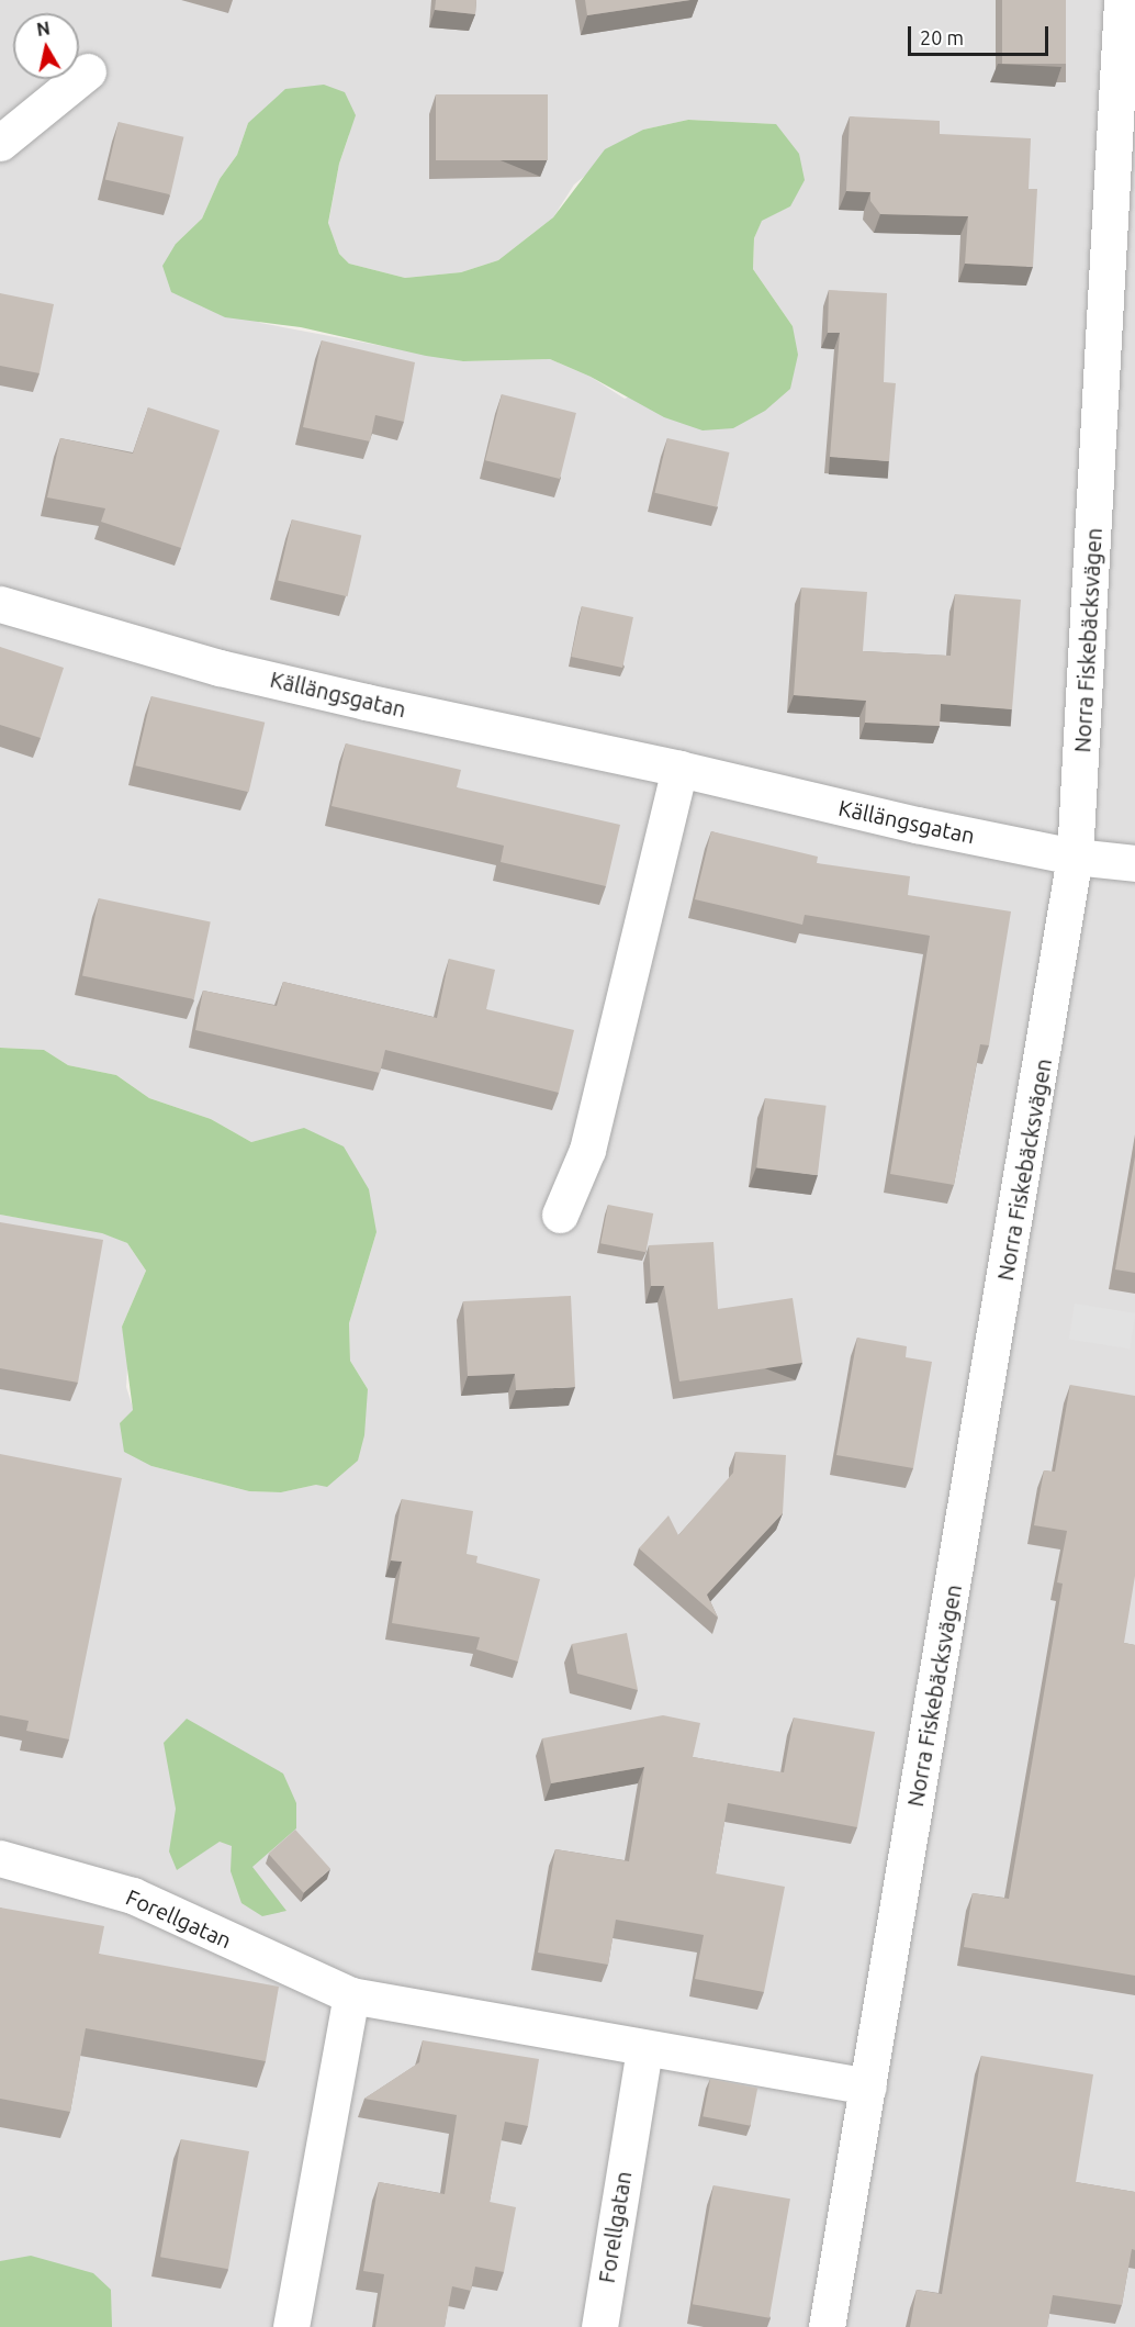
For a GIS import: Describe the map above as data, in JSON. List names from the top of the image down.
{
  "streets": {
    "street": ["Norra Fiskebäcksvägen", "Källängsgatan", "Forellgatan"]
  },
  "crossings": [
    ["Norra Fiskebäcksvägen", "Källängsgatan"],
    ["Norra Fiskebäcksvägen", "Forellgatan"]
  ],
  "scale_bar": "20 m",
  "north": "top"
}
